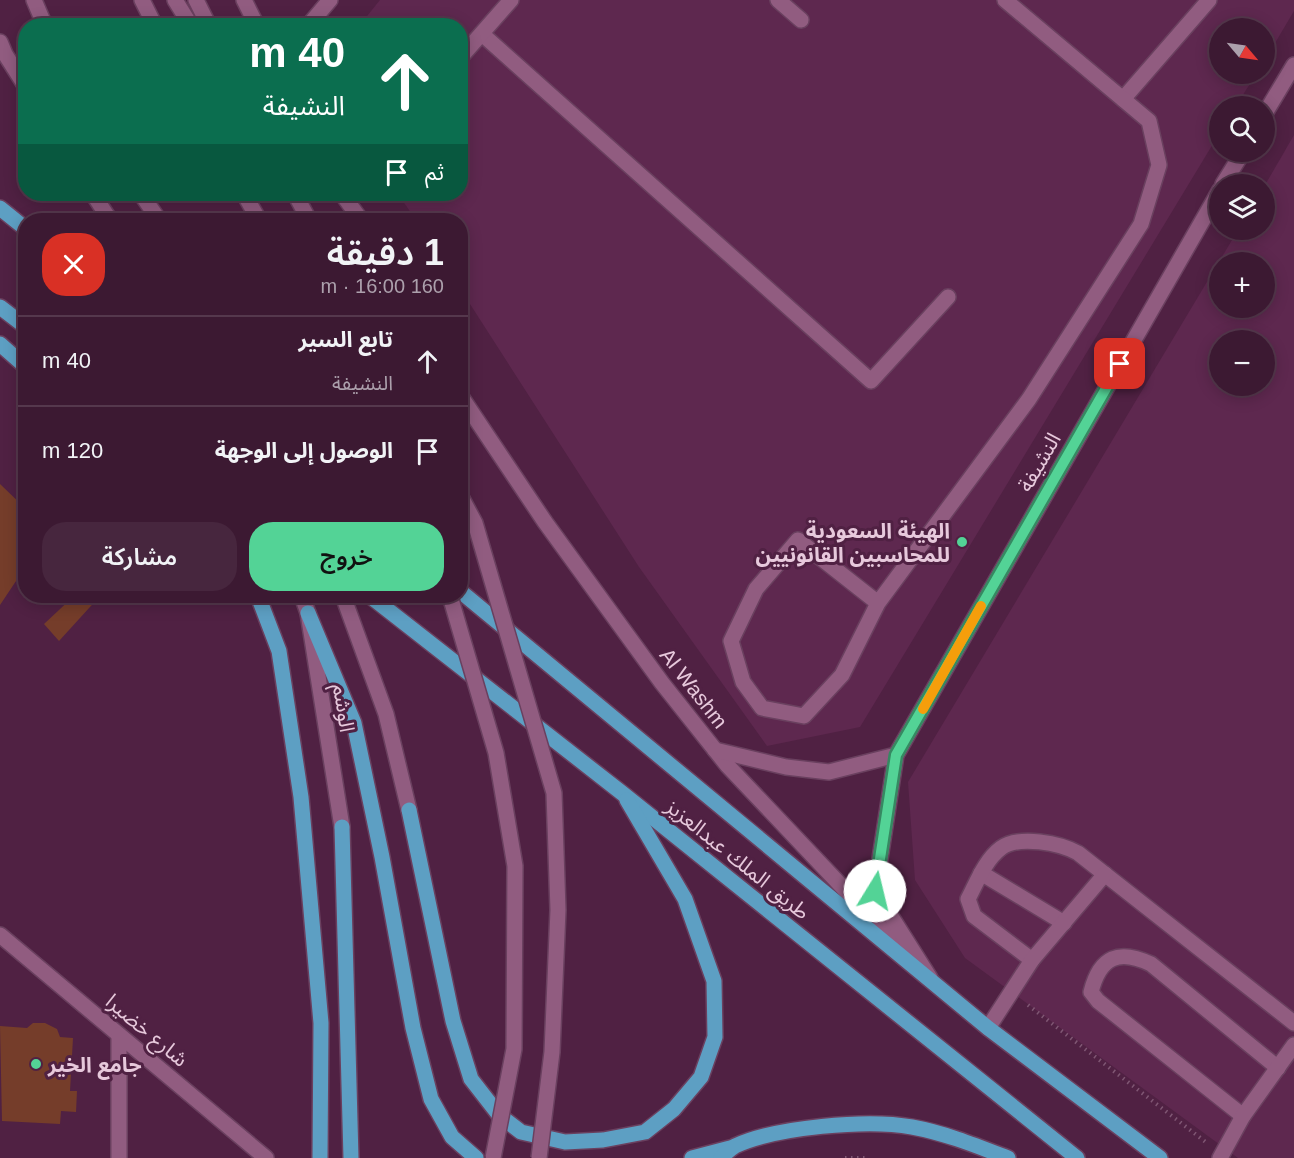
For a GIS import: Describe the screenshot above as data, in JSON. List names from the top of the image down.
{
  "streets": {
    "main road": ["طريق الملك عبدالعزيز"],
    "street": [
      "النشيفة",
      "Al Washm",
      "الوشم",
      "شارع خضيرا"
    ]
  },
  "crossings": [
    ["Al Washm", "طريق الملك عبدالعزيز"]
  ],
  "places": ["الهيئة السعودية للمحاسبين القانونيين", "جامع الخير"],
  "north": "bottom right",
  "page": {
    "map_buttons": ["+", "−"],
    "turn": ["40 m", "النشيفة"],
    "then": "ثم",
    "heading": ["1 دقيقة", "160 m · 16:00"],
    "list": [
      {
        "name": "تابع السير",
        "note": "النشيفة",
        "value": "40 m"
      },
      {
        "name": "الوصول إلى الوجهة",
        "value": "120 m"
      }
    ],
    "buttons": ["خروج", "مشاركة"]
  }
}
